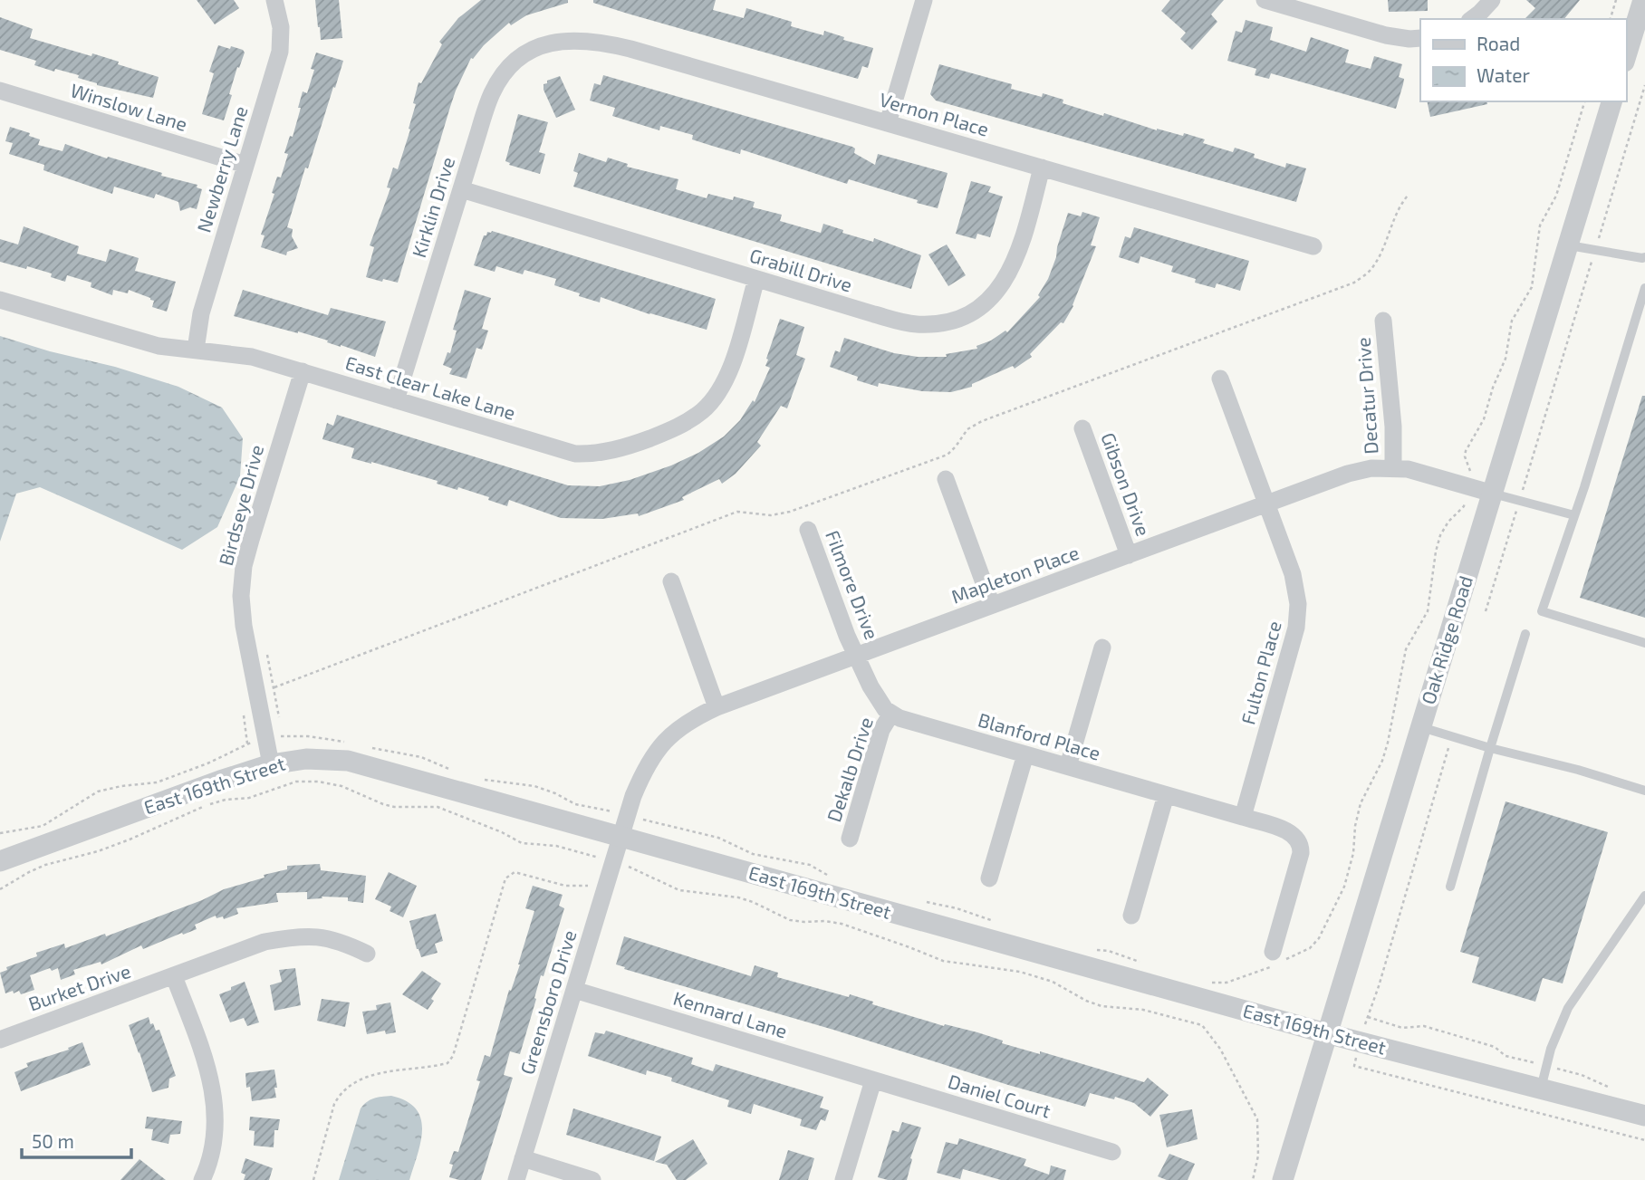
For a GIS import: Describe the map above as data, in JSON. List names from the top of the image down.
{
  "streets": {
    "street": [
      "Winslow Lane",
      "Vernon Place",
      "Newberry Lane",
      "Kirklin Drive",
      "Grabill Drive",
      "East Clear Lake Lane",
      "Decatur Drive",
      "Gibson Drive",
      "Birdseye Drive",
      "Mapleton Place",
      "Filmore Drive",
      "Oak Ridge Road",
      "Fulton Place",
      "Blanford Place",
      "Dekalb Drive",
      "East 169th Street",
      "Burket Drive",
      "Greensboro Drive",
      "Kennard Lane",
      "Daniel Court"
    ]
  },
  "crossings": [
    ["Winslow Lane", "Newberry Lane"],
    ["Vernon Place", "Kirklin Drive"],
    ["Vernon Place", "Grabill Drive"],
    ["Newberry Lane", "East Clear Lake Lane"],
    ["Kirklin Drive", "Grabill Drive"],
    ["Kirklin Drive", "East Clear Lake Lane"],
    ["Grabill Drive", "East Clear Lake Lane"],
    ["East Clear Lake Lane", "Birdseye Drive"],
    ["Decatur Drive", "Mapleton Place"],
    ["Gibson Drive", "Mapleton Place"],
    ["Birdseye Drive", "East 169th Street"],
    ["Mapleton Place", "Filmore Drive"],
    ["Mapleton Place", "Oak Ridge Road"],
    ["Mapleton Place", "Fulton Place"],
    ["Mapleton Place", "East 169th Street"],
    ["Mapleton Place", "Greensboro Drive"],
    ["Oak Ridge Road", "East 169th Street"],
    ["Fulton Place", "Blanford Place"],
    ["Blanford Place", "Dekalb Drive"],
    ["East 169th Street", "Greensboro Drive"],
    ["Greensboro Drive", "Kennard Lane"],
    ["Kennard Lane", "Daniel Court"]
  ],
  "legend": ["Road", "Water"],
  "scale_bar": "50 m"
}
